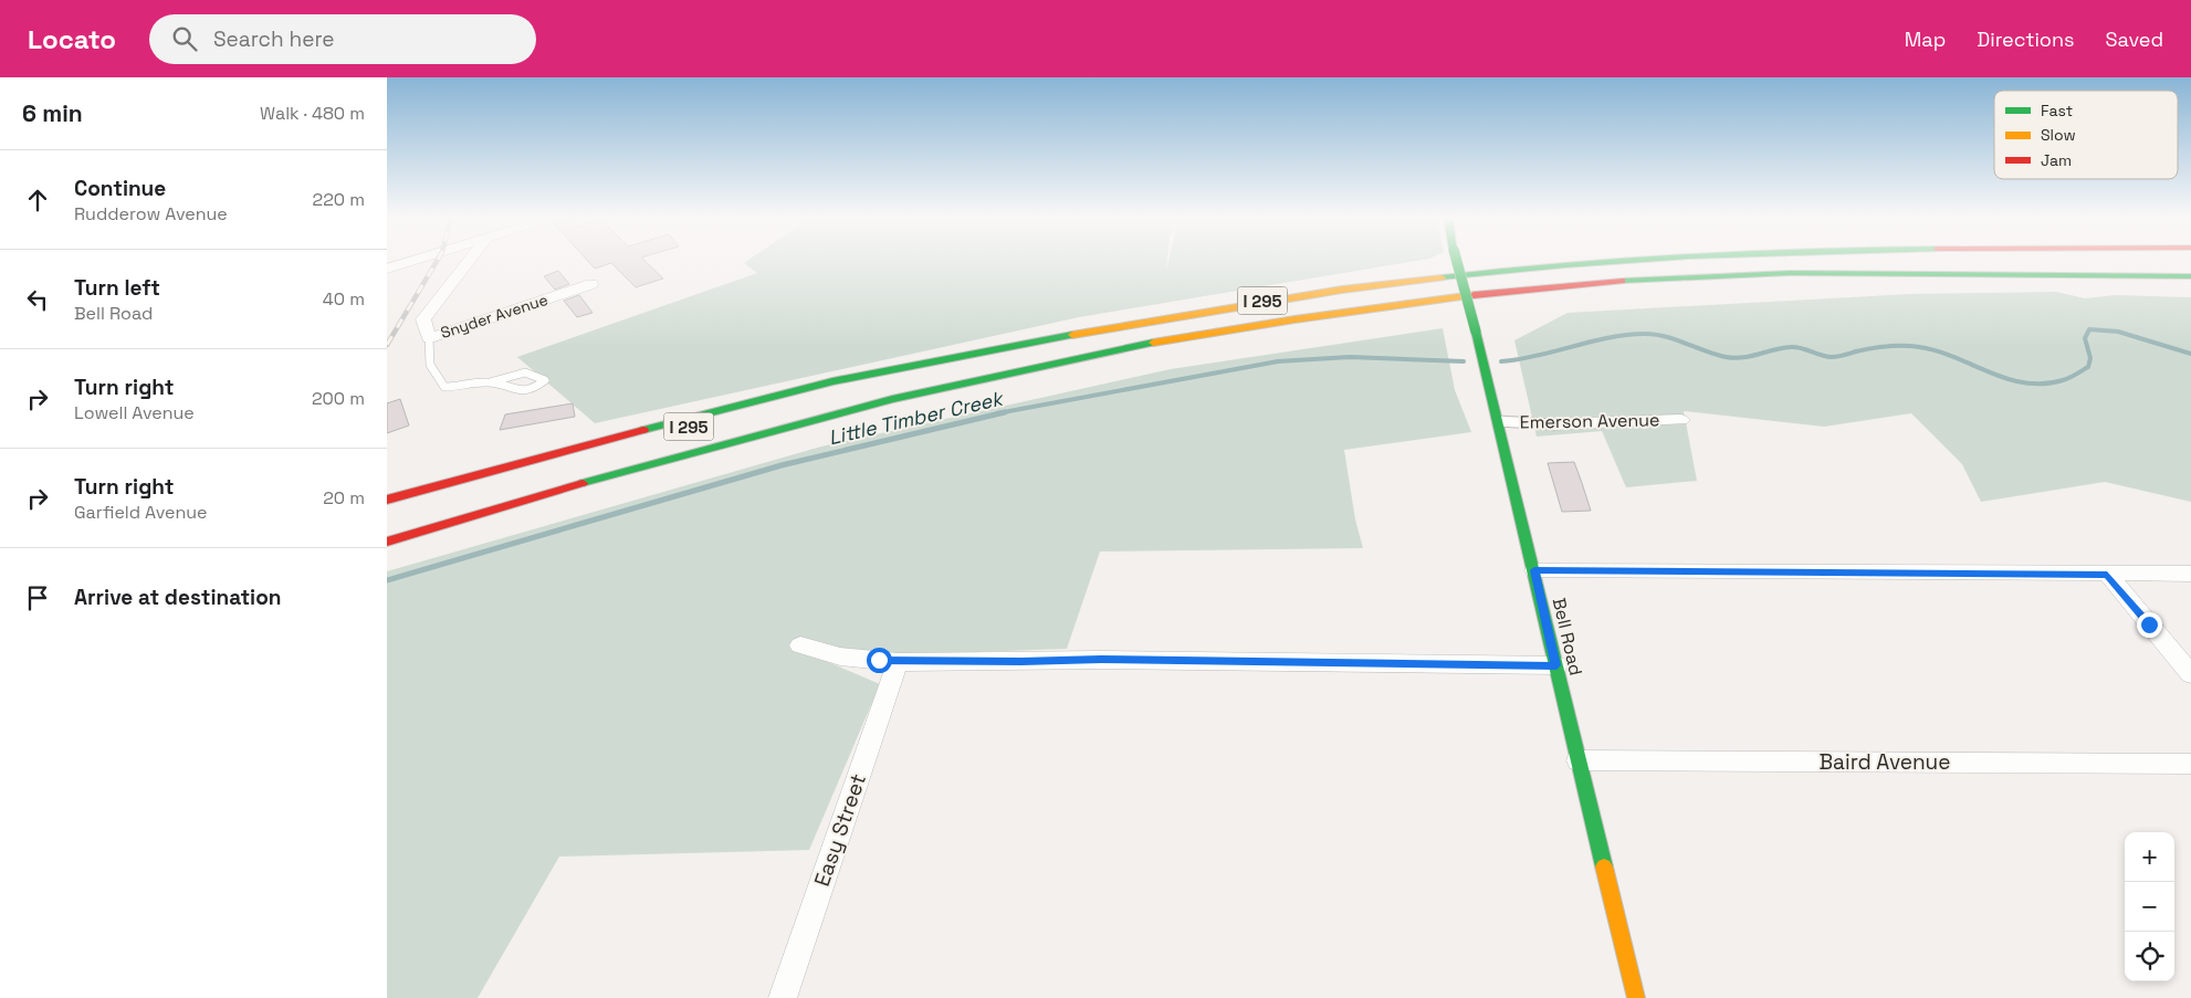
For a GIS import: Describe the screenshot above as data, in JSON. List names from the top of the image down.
{
  "streets": {
    "main road": ["I 295", "Bell Road"],
    "street": [
      "Snyder Avenue",
      "Emerson Avenue",
      "Baird Avenue",
      "Easy Street"
    ]
  },
  "crossings": [
    ["Emerson Avenue", "Bell Road"],
    ["Bell Road", "Baird Avenue"]
  ],
  "water": ["Little Timber Creek"],
  "legend": ["Fast", "Slow", "Jam"],
  "page": {
    "header": "Locato",
    "search": "Search here",
    "nav": ["Map", "Directions", "Saved"],
    "heading": ["6 min", "Walk · 480 m"],
    "list": [
      ["Continue", "Rudderow Avenue", "220 m"],
      ["Turn left", "Bell Road", "40 m"],
      ["Turn right", "Lowell Avenue", "200 m"],
      ["Turn right", "Garfield Avenue", "20 m"],
      "Arrive at destination"
    ],
    "map_buttons": ["+", "−"]
  }
}
